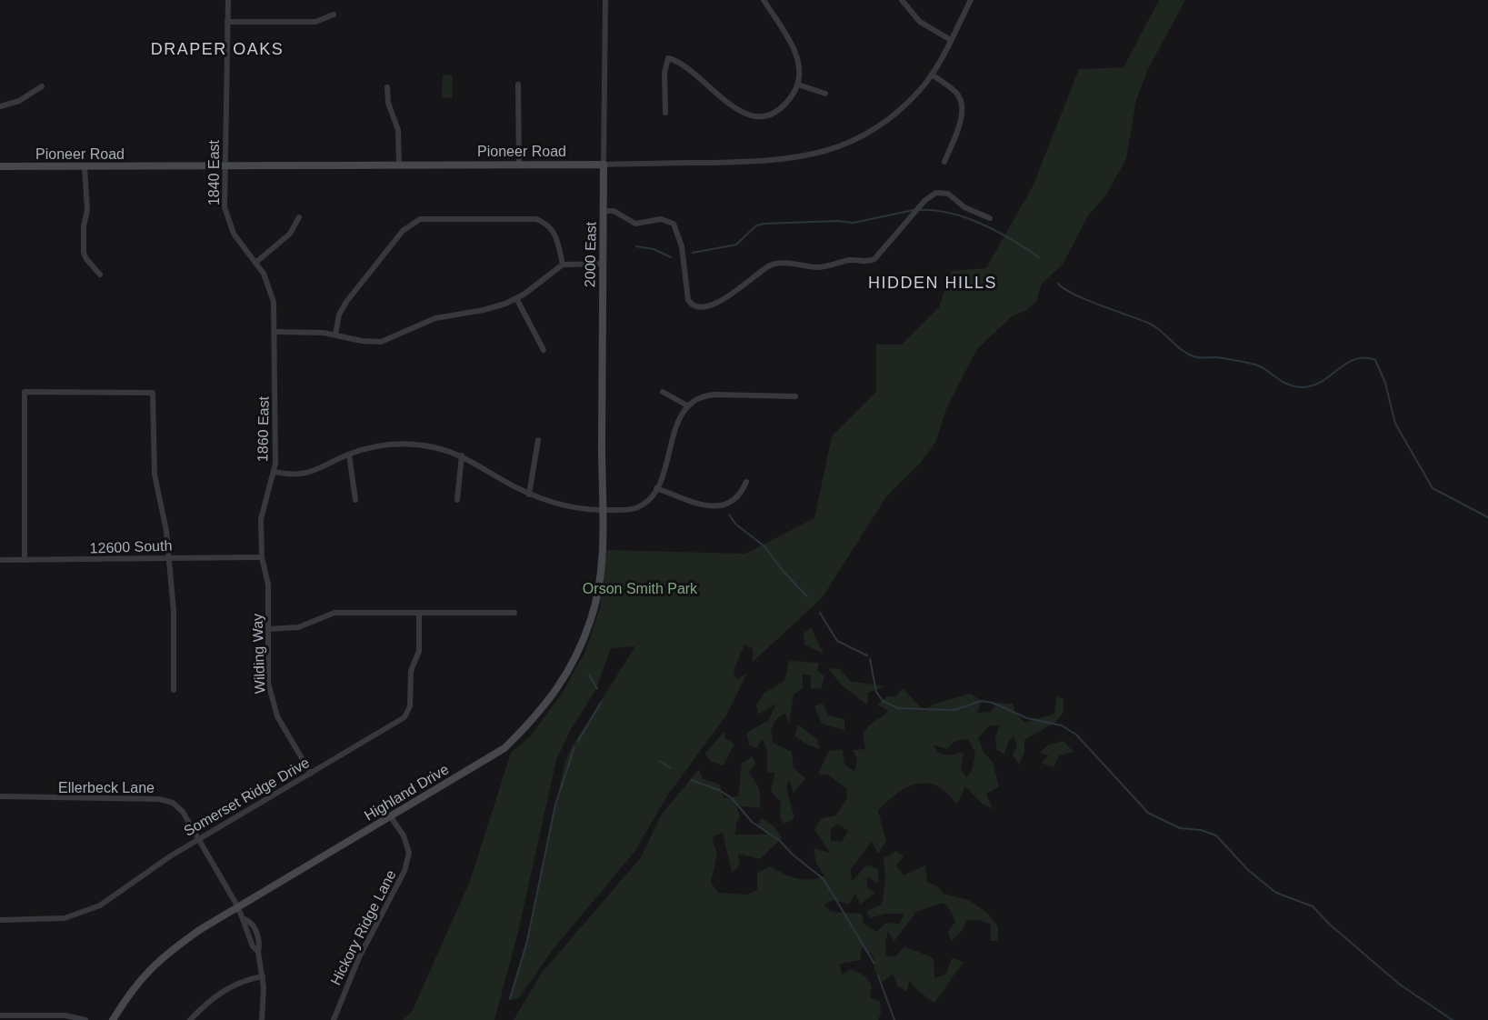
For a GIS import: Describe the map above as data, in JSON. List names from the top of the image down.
{
  "streets": {
    "street": [
      "Pioneer Road",
      "1840 East",
      "2000 East",
      "1860 East",
      "12600 South",
      "Wilding Way",
      "Ellerbeck Lane",
      "Highland Drive",
      "Somerset Ridge Drive",
      "Hickory Ridge Lane"
    ]
  },
  "crossings": [
    ["Pioneer Road", "1840 East"],
    ["Pioneer Road", "2000 East"],
    ["1840 East", "1860 East"],
    ["2000 East", "Highland Drive"],
    ["1860 East", "12600 South"],
    ["1860 East", "Wilding Way"],
    ["12600 South", "Wilding Way"],
    ["Wilding Way", "Somerset Ridge Drive"],
    ["Ellerbeck Lane", "Highland Drive"],
    ["Ellerbeck Lane", "Somerset Ridge Drive"],
    ["Highland Drive", "Hickory Ridge Lane"]
  ],
  "districts": ["DRAPER OAKS", "HIDDEN HILLS"],
  "parks": ["Orson Smith Park"]
}
